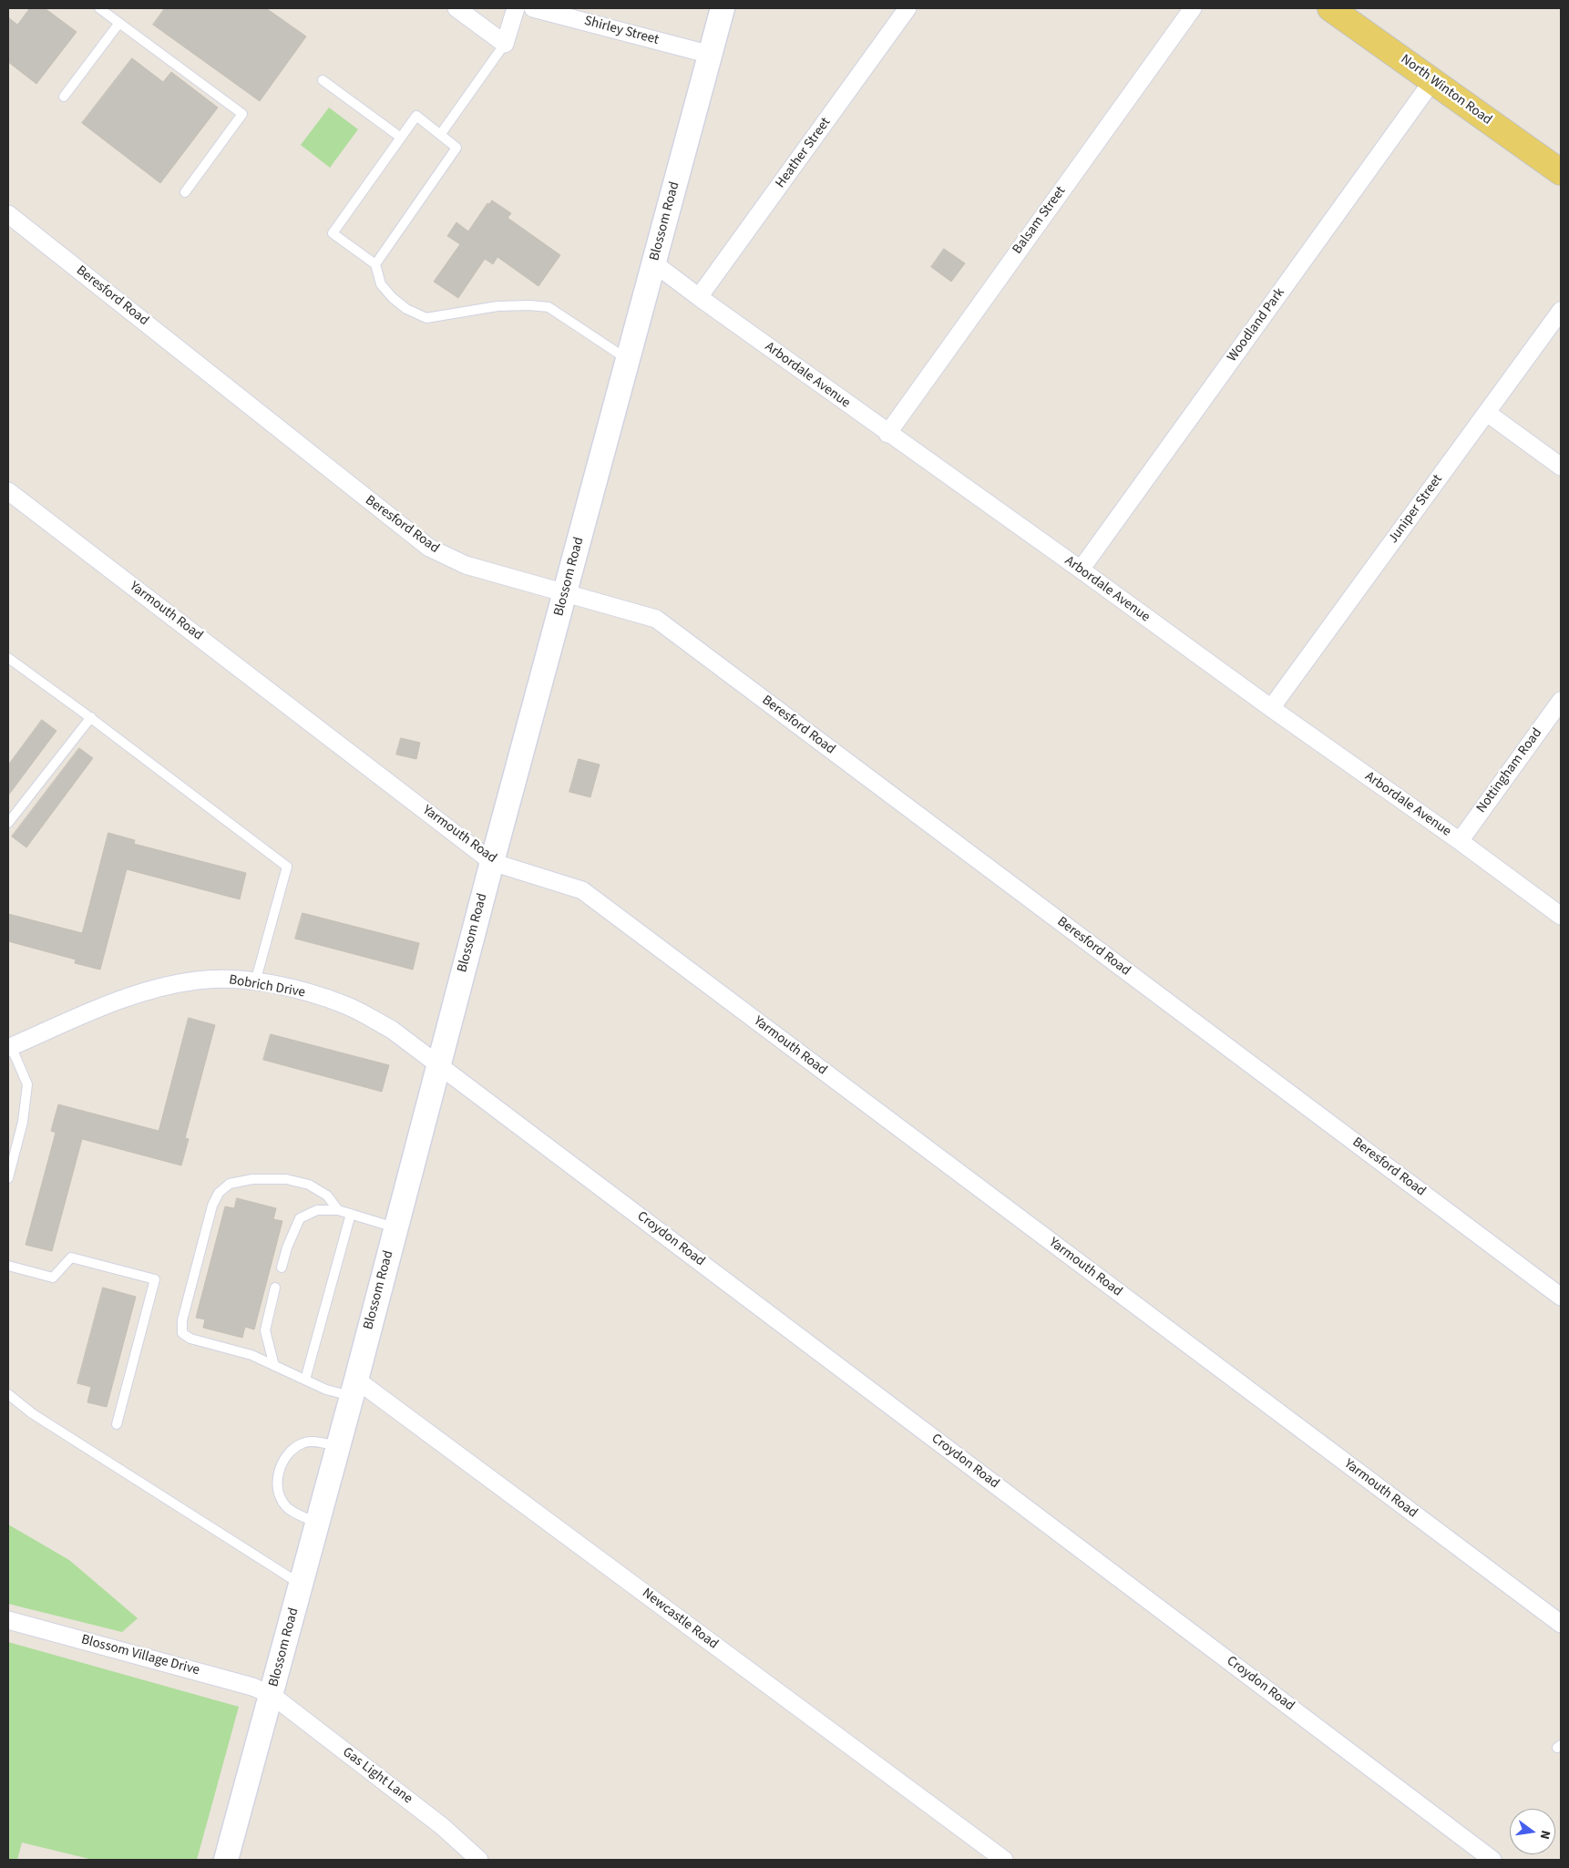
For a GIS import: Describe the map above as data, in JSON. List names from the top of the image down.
{
  "streets": {
    "main road": ["North Winton Road"],
    "street": [
      "Shirley Street",
      "Heather Street",
      "Balsam Street",
      "Blossom Road",
      "Beresford Road",
      "Woodland Park",
      "Arbordale Avenue",
      "Juniper Street",
      "Yarmouth Road",
      "Nottingham Road",
      "Bobrich Drive",
      "Croydon Road",
      "Newcastle Road",
      "Blossom Village Drive",
      "Gas Light Lane"
    ]
  },
  "crossings": [
    ["Shirley Street", "Blossom Road"],
    ["North Winton Road", "Woodland Park"],
    ["Heather Street", "Arbordale Avenue"],
    ["Balsam Street", "Arbordale Avenue"],
    ["Blossom Road", "Beresford Road"],
    ["Blossom Road", "Arbordale Avenue"],
    ["Blossom Road", "Yarmouth Road"],
    ["Blossom Road", "Bobrich Drive"],
    ["Blossom Road", "Croydon Road"],
    ["Blossom Road", "Newcastle Road"],
    ["Blossom Road", "Blossom Village Drive"],
    ["Blossom Road", "Gas Light Lane"],
    ["Woodland Park", "Arbordale Avenue"],
    ["Arbordale Avenue", "Juniper Street"],
    ["Arbordale Avenue", "Nottingham Road"],
    ["Bobrich Drive", "Croydon Road"],
    ["Blossom Village Drive", "Gas Light Lane"]
  ],
  "north": "right"
}
